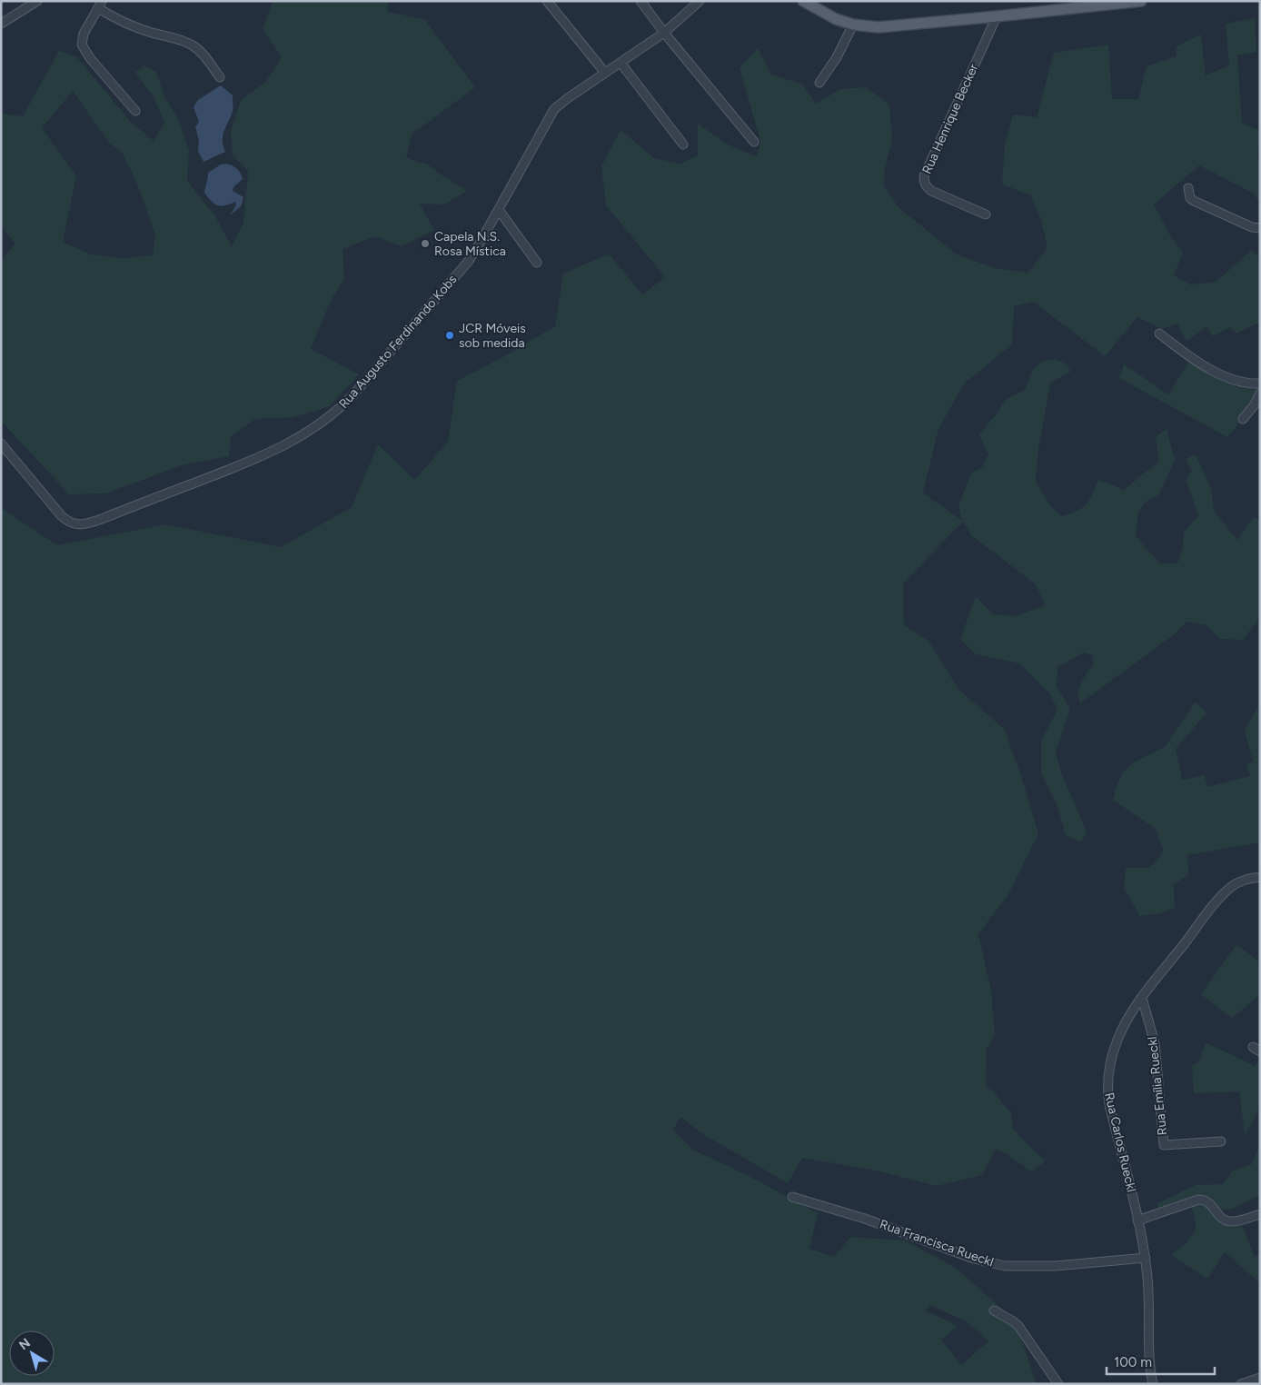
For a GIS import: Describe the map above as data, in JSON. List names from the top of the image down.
{
  "streets": {
    "street": [
      "Rua Henrique Becker",
      "Rua Augusto Ferdinando Kobs",
      "Rua Emília Rueckl",
      "Rua Carlos Rueckl",
      "Rua Francisca Rueckl"
    ]
  },
  "crossings": [
    ["Rua Emília Rueckl", "Rua Carlos Rueckl"],
    ["Rua Carlos Rueckl", "Rua Francisca Rueckl"]
  ],
  "places": ["Capela N.S. Rosa Mística", "JCR Móveis sob medida"],
  "scale_bar": "100 m",
  "north": "top left"
}
